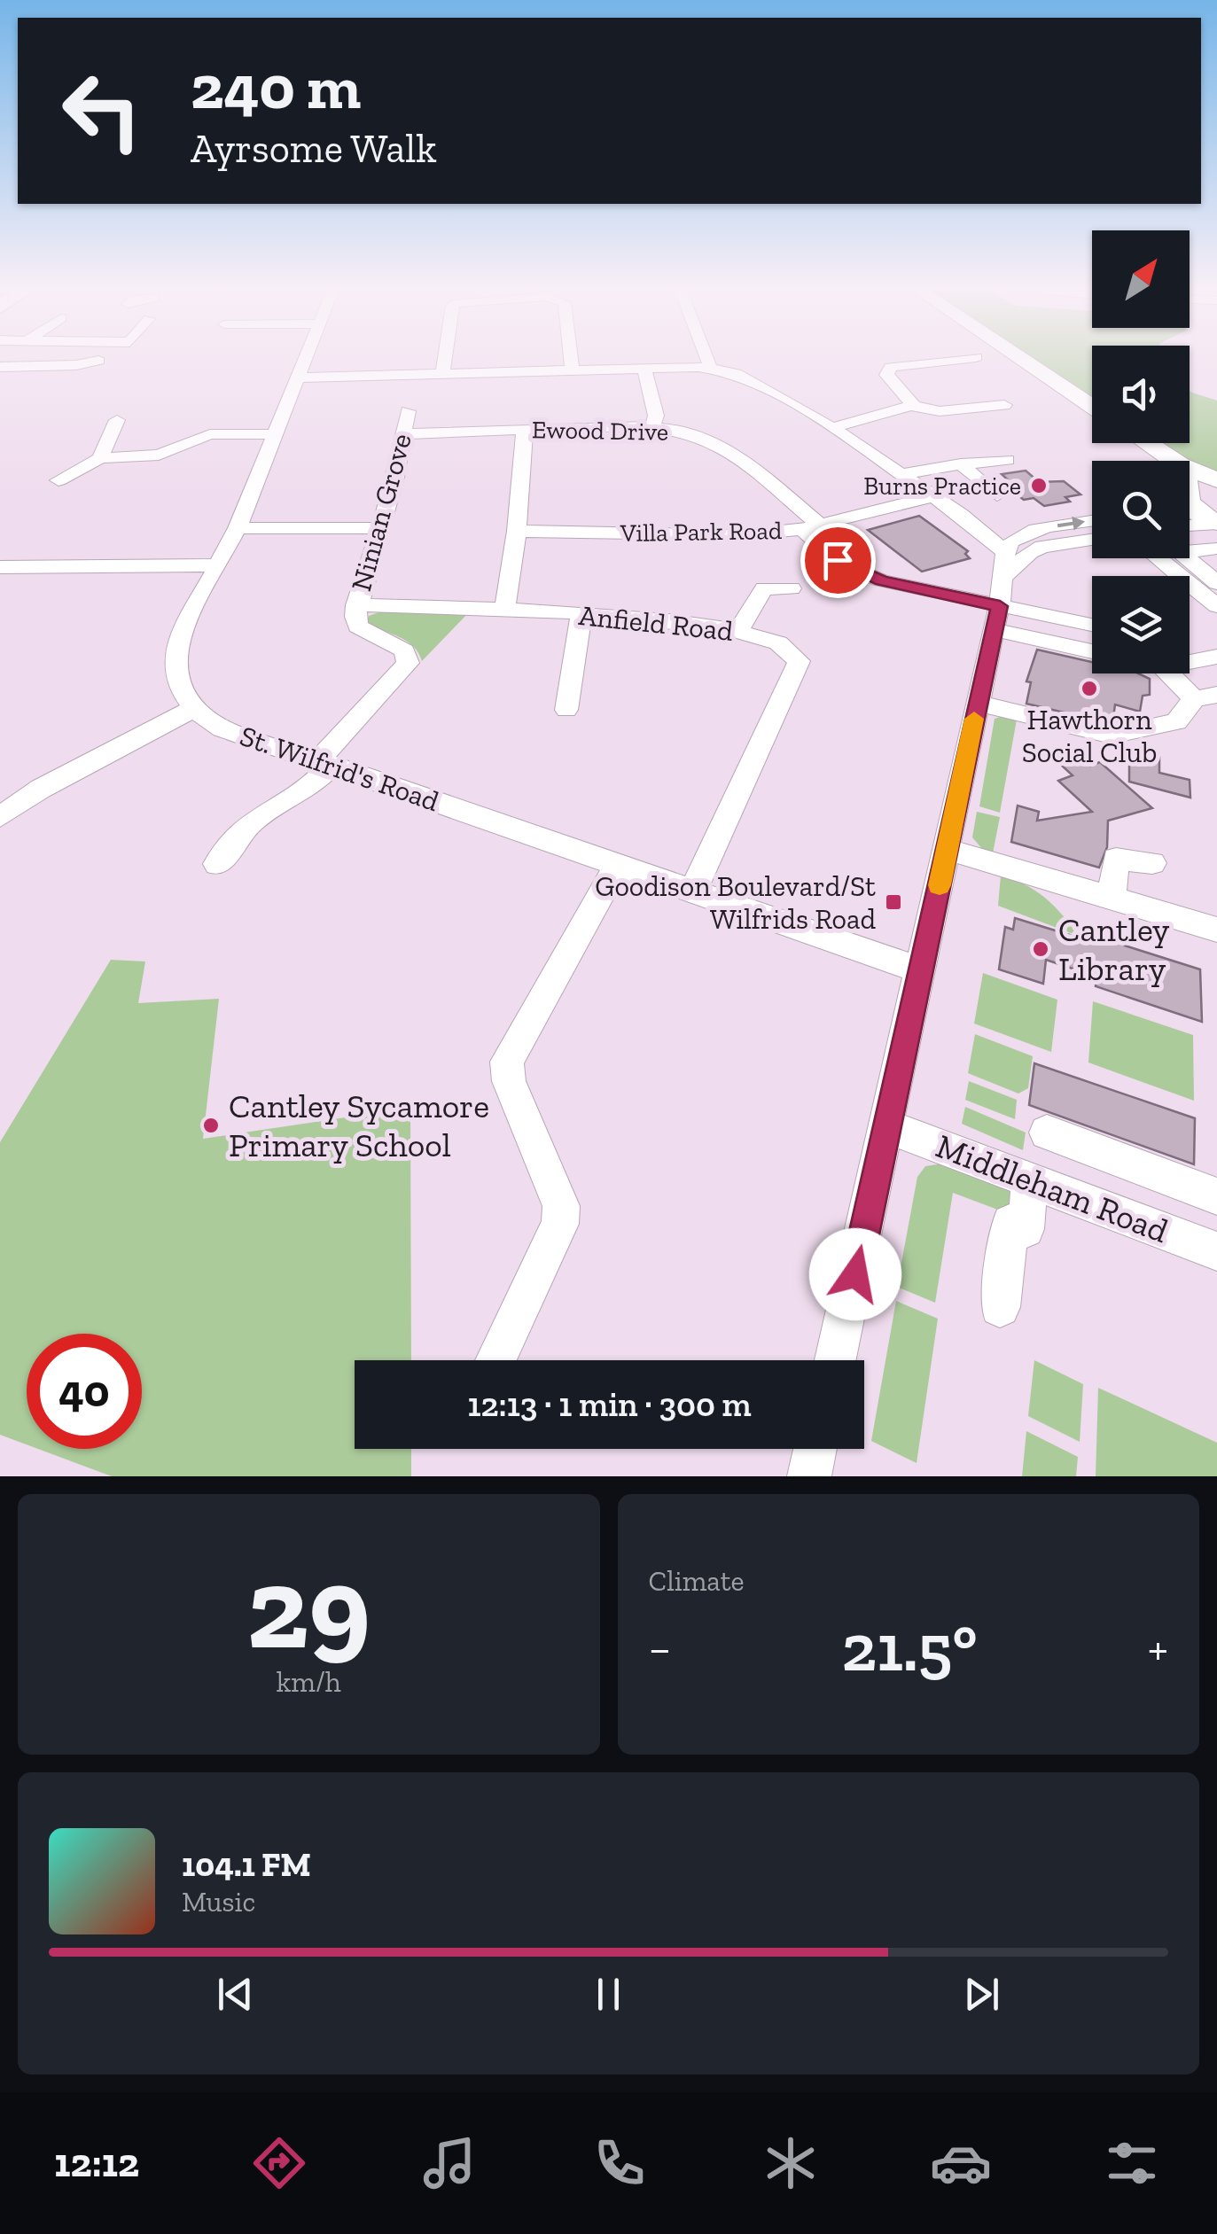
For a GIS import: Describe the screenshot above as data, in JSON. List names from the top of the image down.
{
  "streets": {
    "street": [
      "Ewood Drive",
      "Ninian Grove",
      "Villa Park Road",
      "Anfield Road",
      "St. Wilfrid's Road",
      "Middleham Road"
    ]
  },
  "crossings": [
    ["Ewood Drive", "Ninian Grove"],
    ["Ewood Drive", "Villa Park Road"],
    ["Ninian Grove", "Anfield Road"],
    ["Ninian Grove", "St. Wilfrid's Road"],
    ["Anfield Road", "St. Wilfrid's Road"]
  ],
  "places": {
    "other": [
      "Burns Practice",
      "Hawthorn Social Club",
      "Cantley Library",
      "Cantley Sycamore Primary School"
    ],
    "transit": ["Goodison Boulevard/St Wilfrids Road"]
  },
  "north": "top right",
  "page": {
    "turn": ["240 m", "Ayrsome Walk"],
    "limit": "40",
    "trip": "12:13 · 1 min · 300 m",
    "tile": [
      ["29", "km/h"],
      "Climate"
    ],
    "heat": ["−", "21.5°", "+"],
    "song": ["104.1 FM", "Music"],
    "tabs": "12:12"
  }
}
